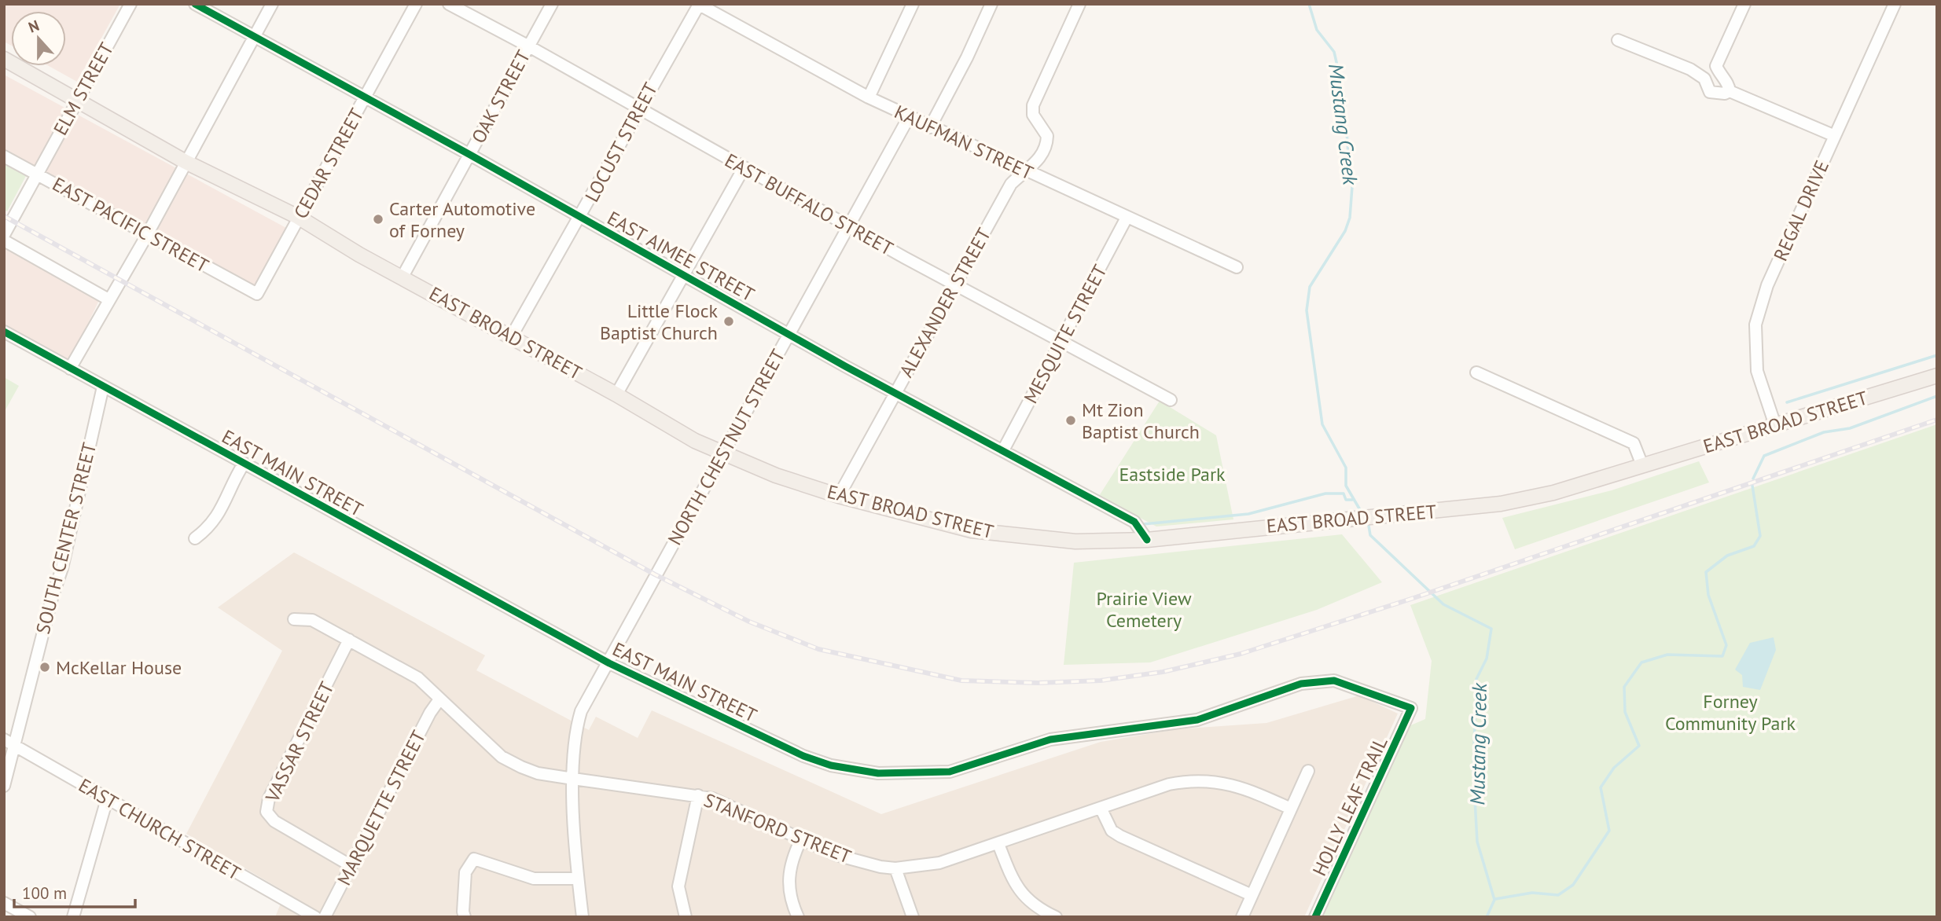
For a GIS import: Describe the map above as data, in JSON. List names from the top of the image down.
{
  "streets": {
    "main road": ["EAST BROAD STREET"],
    "street": [
      "ELM STREET",
      "OAK STREET",
      "LOCUST STREET",
      "KAUFMAN STREET",
      "CEDAR STREET",
      "EAST BUFFALO STREET",
      "REGAL DRIVE",
      "EAST PACIFIC STREET",
      "EAST AIMEE STREET",
      "ALEXANDER STREET",
      "MESQUITE STREET",
      "NORTH CHESTNUT STREET",
      "EAST MAIN STREET",
      "SOUTH CENTER STREET",
      "VASSAR STREET",
      "HOLLY LEAF TRAIL",
      "MARQUETTE STREET",
      "STANFORD STREET",
      "EAST CHURCH STREET"
    ]
  },
  "crossings": [
    ["ELM STREET", "EAST PACIFIC STREET"],
    ["ELM STREET", "EAST BROAD STREET"],
    ["OAK STREET", "EAST BUFFALO STREET"],
    ["OAK STREET", "EAST AIMEE STREET"],
    ["OAK STREET", "EAST BROAD STREET"],
    ["LOCUST STREET", "KAUFMAN STREET"],
    ["LOCUST STREET", "EAST BUFFALO STREET"],
    ["LOCUST STREET", "EAST AIMEE STREET"],
    ["LOCUST STREET", "EAST BROAD STREET"],
    ["KAUFMAN STREET", "ALEXANDER STREET"],
    ["KAUFMAN STREET", "MESQUITE STREET"],
    ["KAUFMAN STREET", "NORTH CHESTNUT STREET"],
    ["CEDAR STREET", "EAST PACIFIC STREET"],
    ["CEDAR STREET", "EAST AIMEE STREET"],
    ["CEDAR STREET", "EAST BROAD STREET"],
    ["EAST BUFFALO STREET", "ALEXANDER STREET"],
    ["EAST BUFFALO STREET", "MESQUITE STREET"],
    ["EAST BUFFALO STREET", "NORTH CHESTNUT STREET"],
    ["REGAL DRIVE", "EAST BROAD STREET"],
    ["EAST AIMEE STREET", "ALEXANDER STREET"],
    ["EAST AIMEE STREET", "EAST BROAD STREET"],
    ["EAST AIMEE STREET", "MESQUITE STREET"],
    ["EAST AIMEE STREET", "NORTH CHESTNUT STREET"],
    ["ALEXANDER STREET", "EAST BROAD STREET"],
    ["EAST BROAD STREET", "NORTH CHESTNUT STREET"],
    ["NORTH CHESTNUT STREET", "EAST MAIN STREET"],
    ["NORTH CHESTNUT STREET", "STANFORD STREET"],
    ["EAST MAIN STREET", "SOUTH CENTER STREET"],
    ["EAST MAIN STREET", "HOLLY LEAF TRAIL"],
    ["SOUTH CENTER STREET", "EAST CHURCH STREET"],
    ["VASSAR STREET", "MARQUETTE STREET"],
    ["VASSAR STREET", "STANFORD STREET"],
    ["MARQUETTE STREET", "STANFORD STREET"]
  ],
  "water": ["Mustang Creek"],
  "parks": ["Eastside Park", "Prairie View Cemetery", "Forney Community Park"],
  "places": [
    "Carter Automotive of Forney",
    "Little Flock Baptist Church",
    "Mt Zion Baptist Church",
    "McKellar House"
  ],
  "scale_bar": "100 m",
  "north": "top"
}
